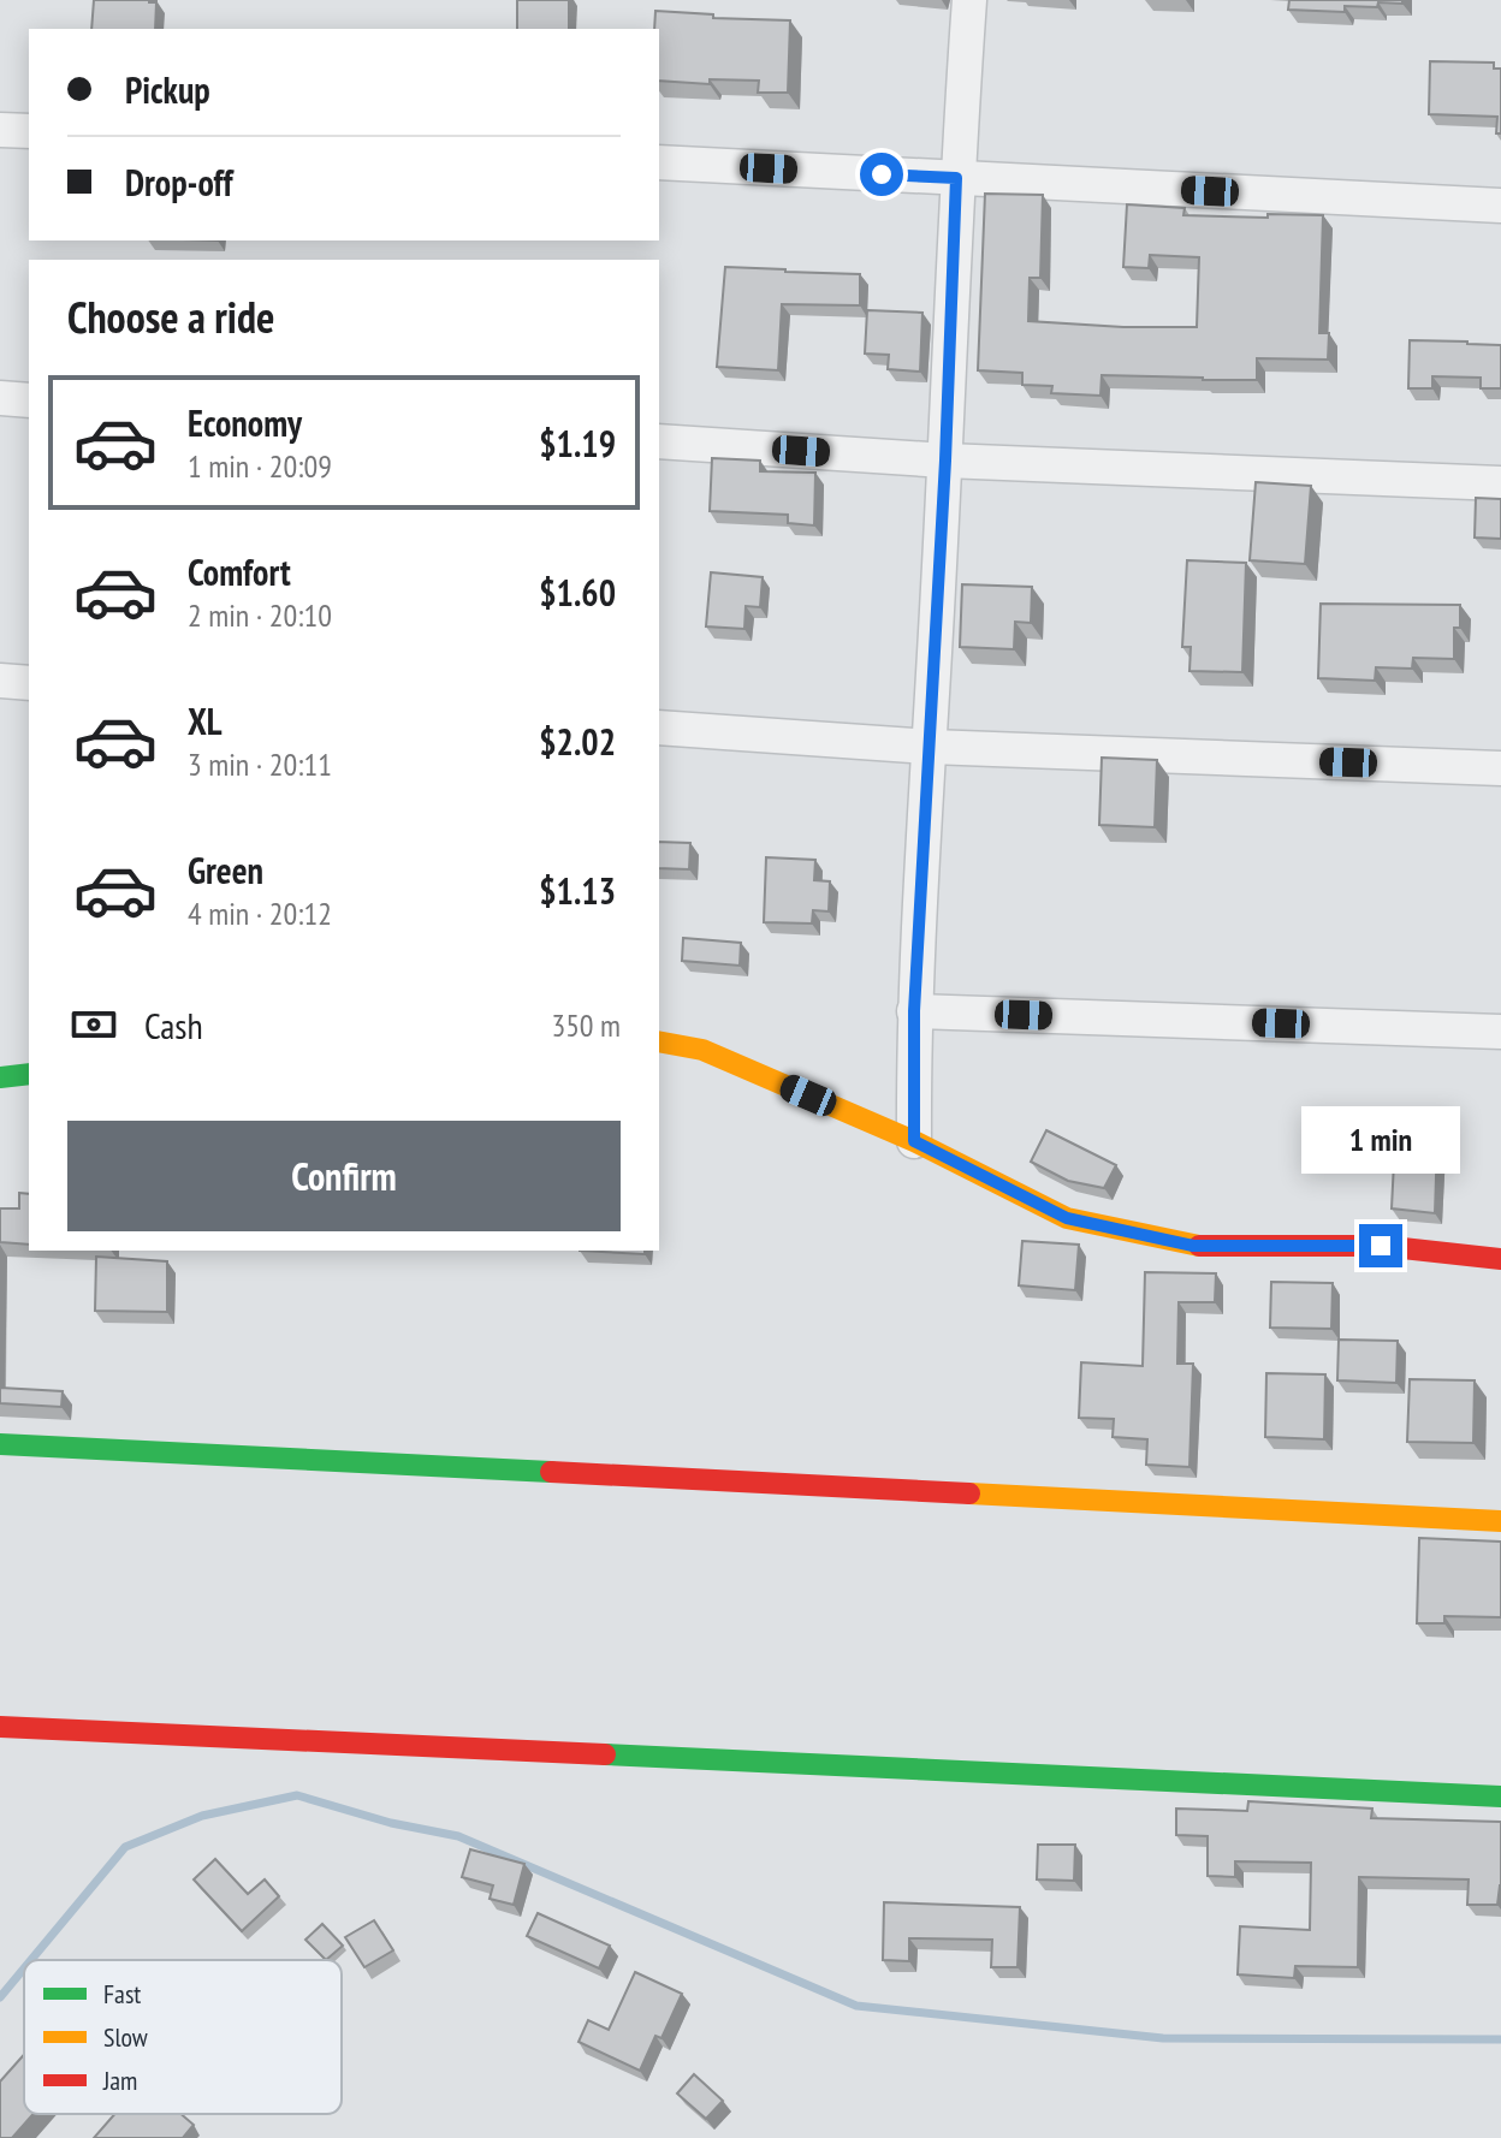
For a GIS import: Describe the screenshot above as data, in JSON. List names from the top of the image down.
{
  "legend": ["Fast", "Slow", "Jam"],
  "page": {
    "banner": ["Pickup", "Drop-off"],
    "heading": "Choose a ride",
    "list": [
      {
        "name": "Economy",
        "note": "1 min · 20:09",
        "value": "$1.19"
      },
      {
        "name": "Comfort",
        "note": "2 min · 20:10",
        "value": "$1.60"
      },
      {
        "name": "XL",
        "note": "3 min · 20:11",
        "value": "$2.02"
      },
      {
        "name": "Green",
        "note": "4 min · 20:12",
        "value": "$1.13"
      }
    ],
    "pay": ["Cash", "350 m"],
    "buttons": "Confirm",
    "bubble": "1 min"
  }
}
